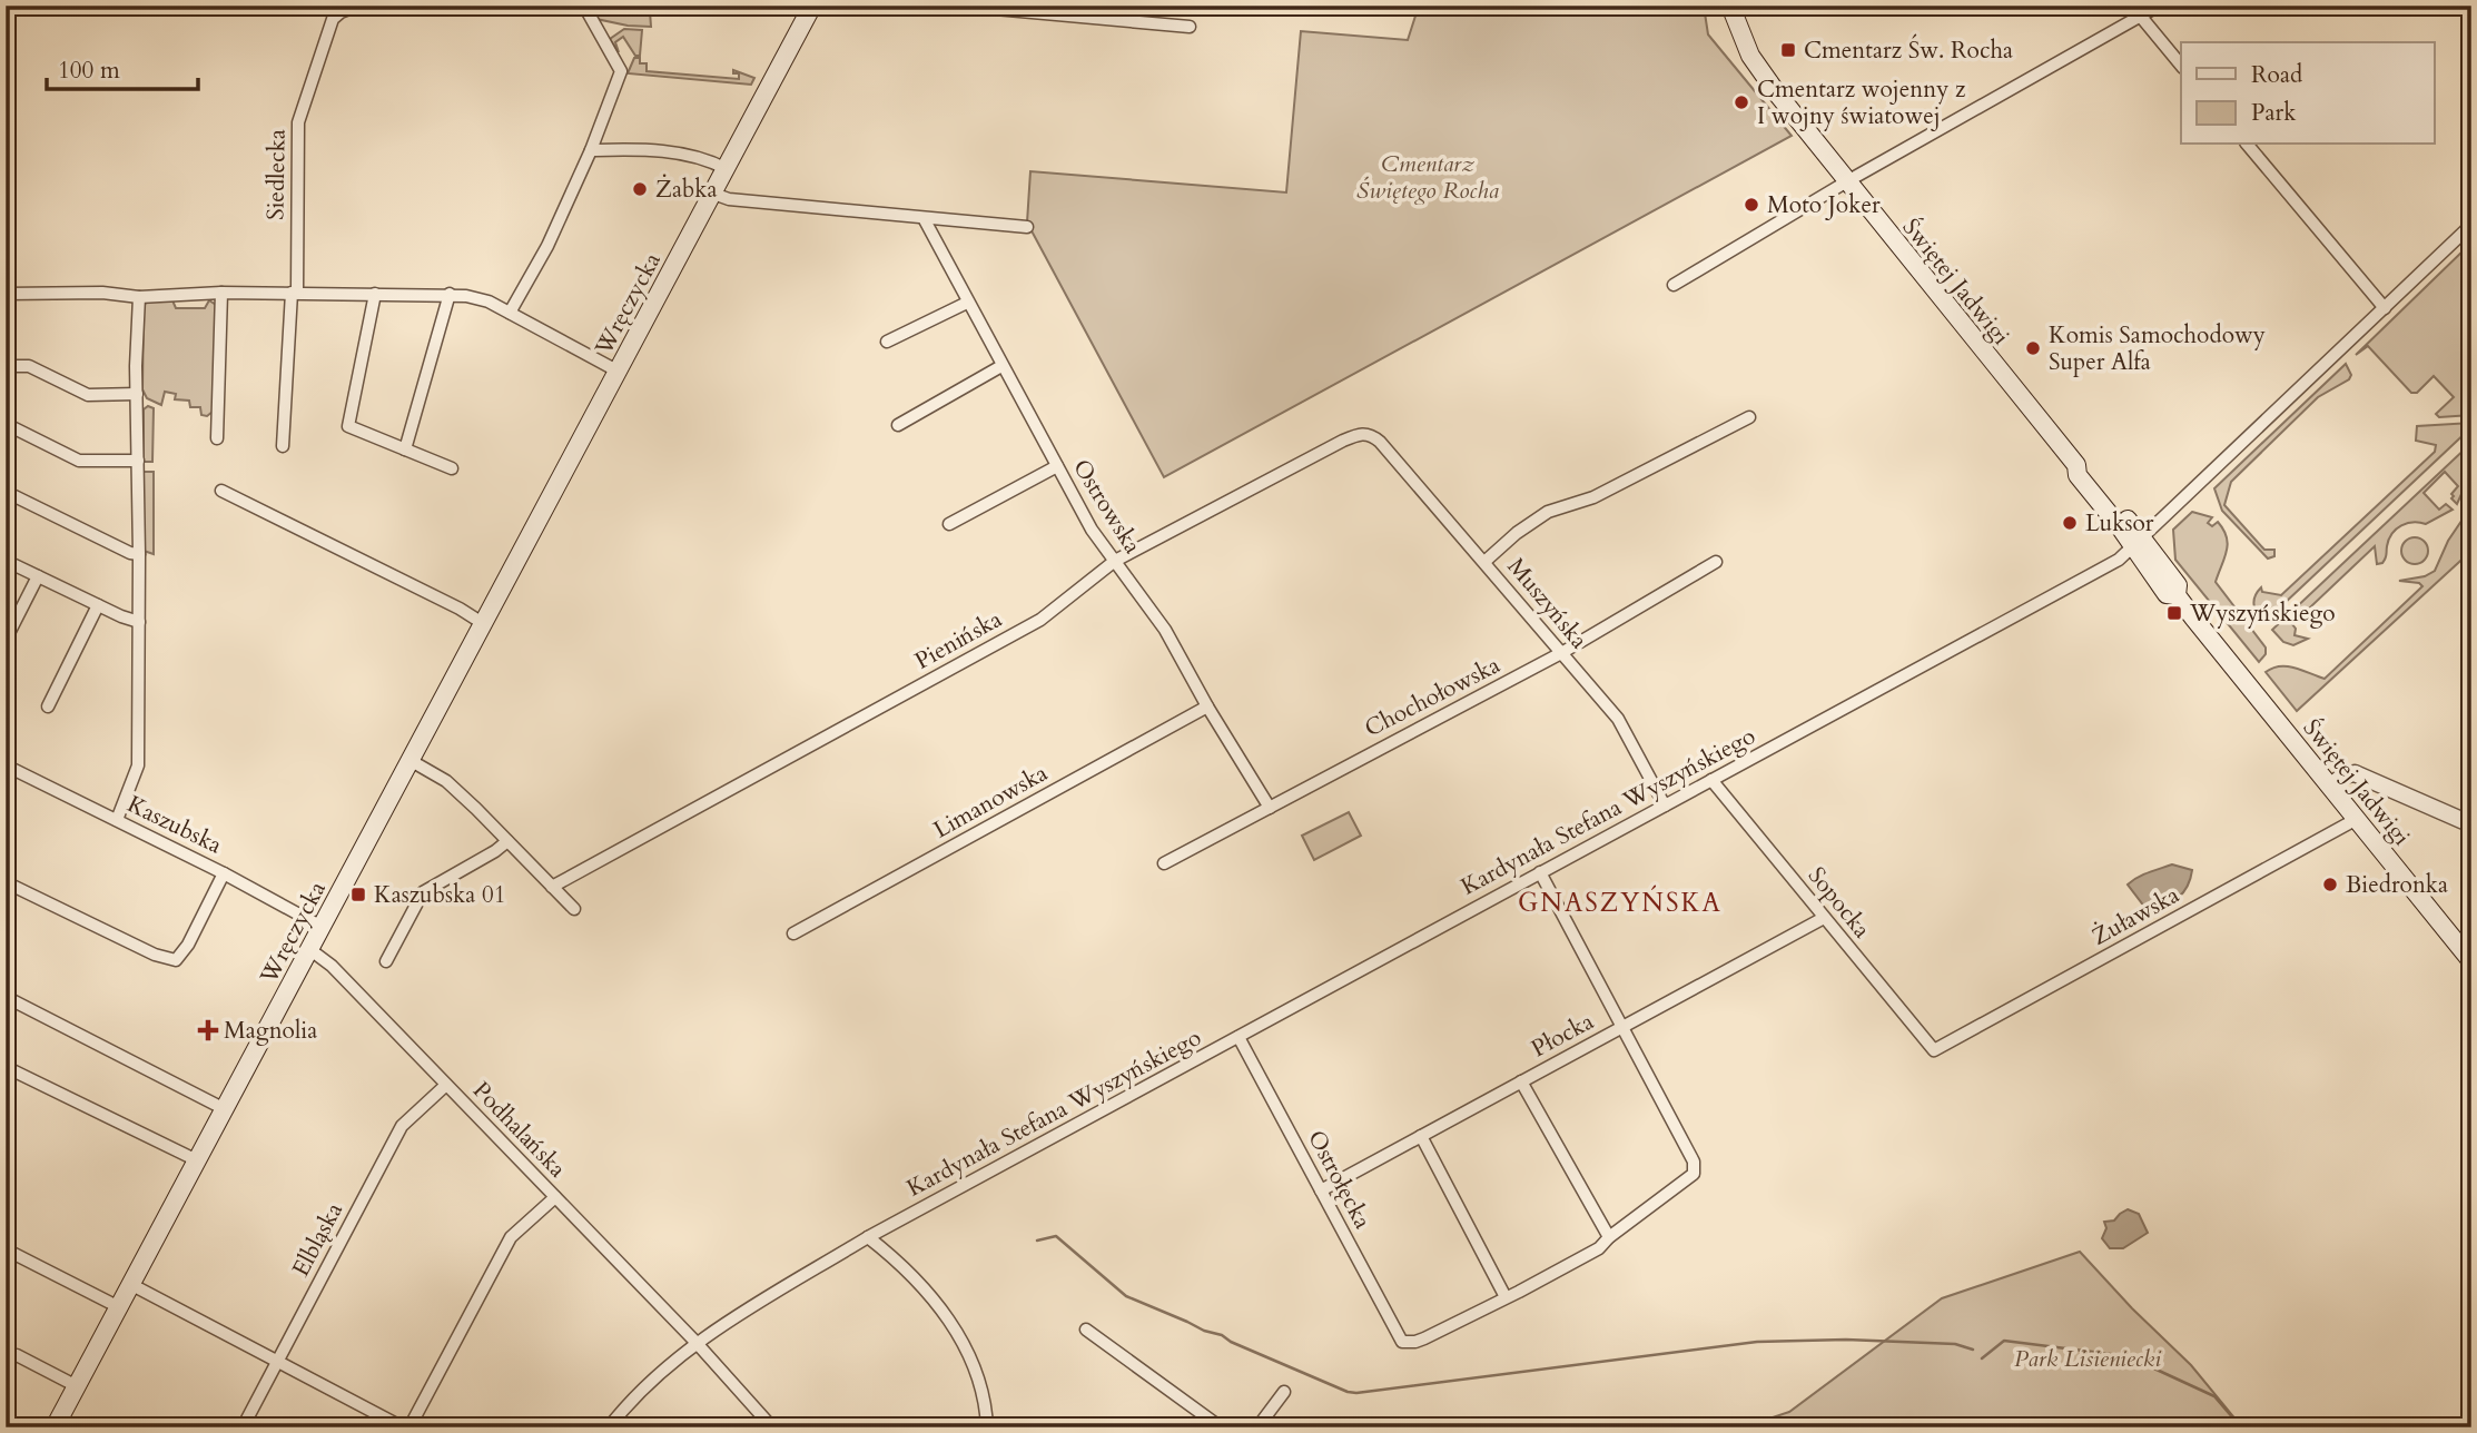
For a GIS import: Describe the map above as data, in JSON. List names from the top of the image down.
{
  "streets": {
    "main road": ["Świętej Jadwigi", "Wręczycka"],
    "street": [
      "Siedlecka",
      "Ostrowska",
      "Muszyńska",
      "Pienińska",
      "Chochołowska",
      "Limanowska",
      "Kardynała Stefana Wyszyńskiego",
      "Kaszubska",
      "Sopocka",
      "Żuławska",
      "Płocka",
      "Podhalańska",
      "Ostrołęcka",
      "Elbląska"
    ]
  },
  "crossings": [
    ["Świętej Jadwigi", "Kardynała Stefana Wyszyńskiego"],
    ["Świętej Jadwigi", "Żuławska"],
    ["Wręczycka", "Kaszubska"],
    ["Wręczycka", "Podhalańska"],
    ["Ostrowska", "Pienińska"],
    ["Ostrowska", "Chochołowska"],
    ["Ostrowska", "Limanowska"],
    ["Muszyńska", "Pienińska"],
    ["Muszyńska", "Chochołowska"],
    ["Muszyńska", "Kardynała Stefana Wyszyńskiego"],
    ["Kardynała Stefana Wyszyńskiego", "Sopocka"],
    ["Kardynała Stefana Wyszyńskiego", "Podhalańska"],
    ["Kardynała Stefana Wyszyńskiego", "Ostrołęcka"],
    ["Sopocka", "Żuławska"],
    ["Sopocka", "Płocka"],
    ["Płocka", "Ostrołęcka"],
    ["Podhalańska", "Elbląska"]
  ],
  "districts": ["GNASZYŃSKA"],
  "parks": ["Cmentarz Świętego Rocha", "Park Lisieniecki"],
  "places": {
    "transit": ["Cmentarz Św. Rocha", "Wyszyńskiego", "Kaszubska 01"],
    "other": [
      "Cmentarz wojenny z I wojny światowej",
      "Żabka",
      "Moto Joker",
      "Komis Samochodowy Super Alfa",
      "Luksor",
      "Biedronka"
    ],
    "health": ["Magnolia"]
  },
  "legend": ["Road", "Park"],
  "scale_bar": "100 m"
}
